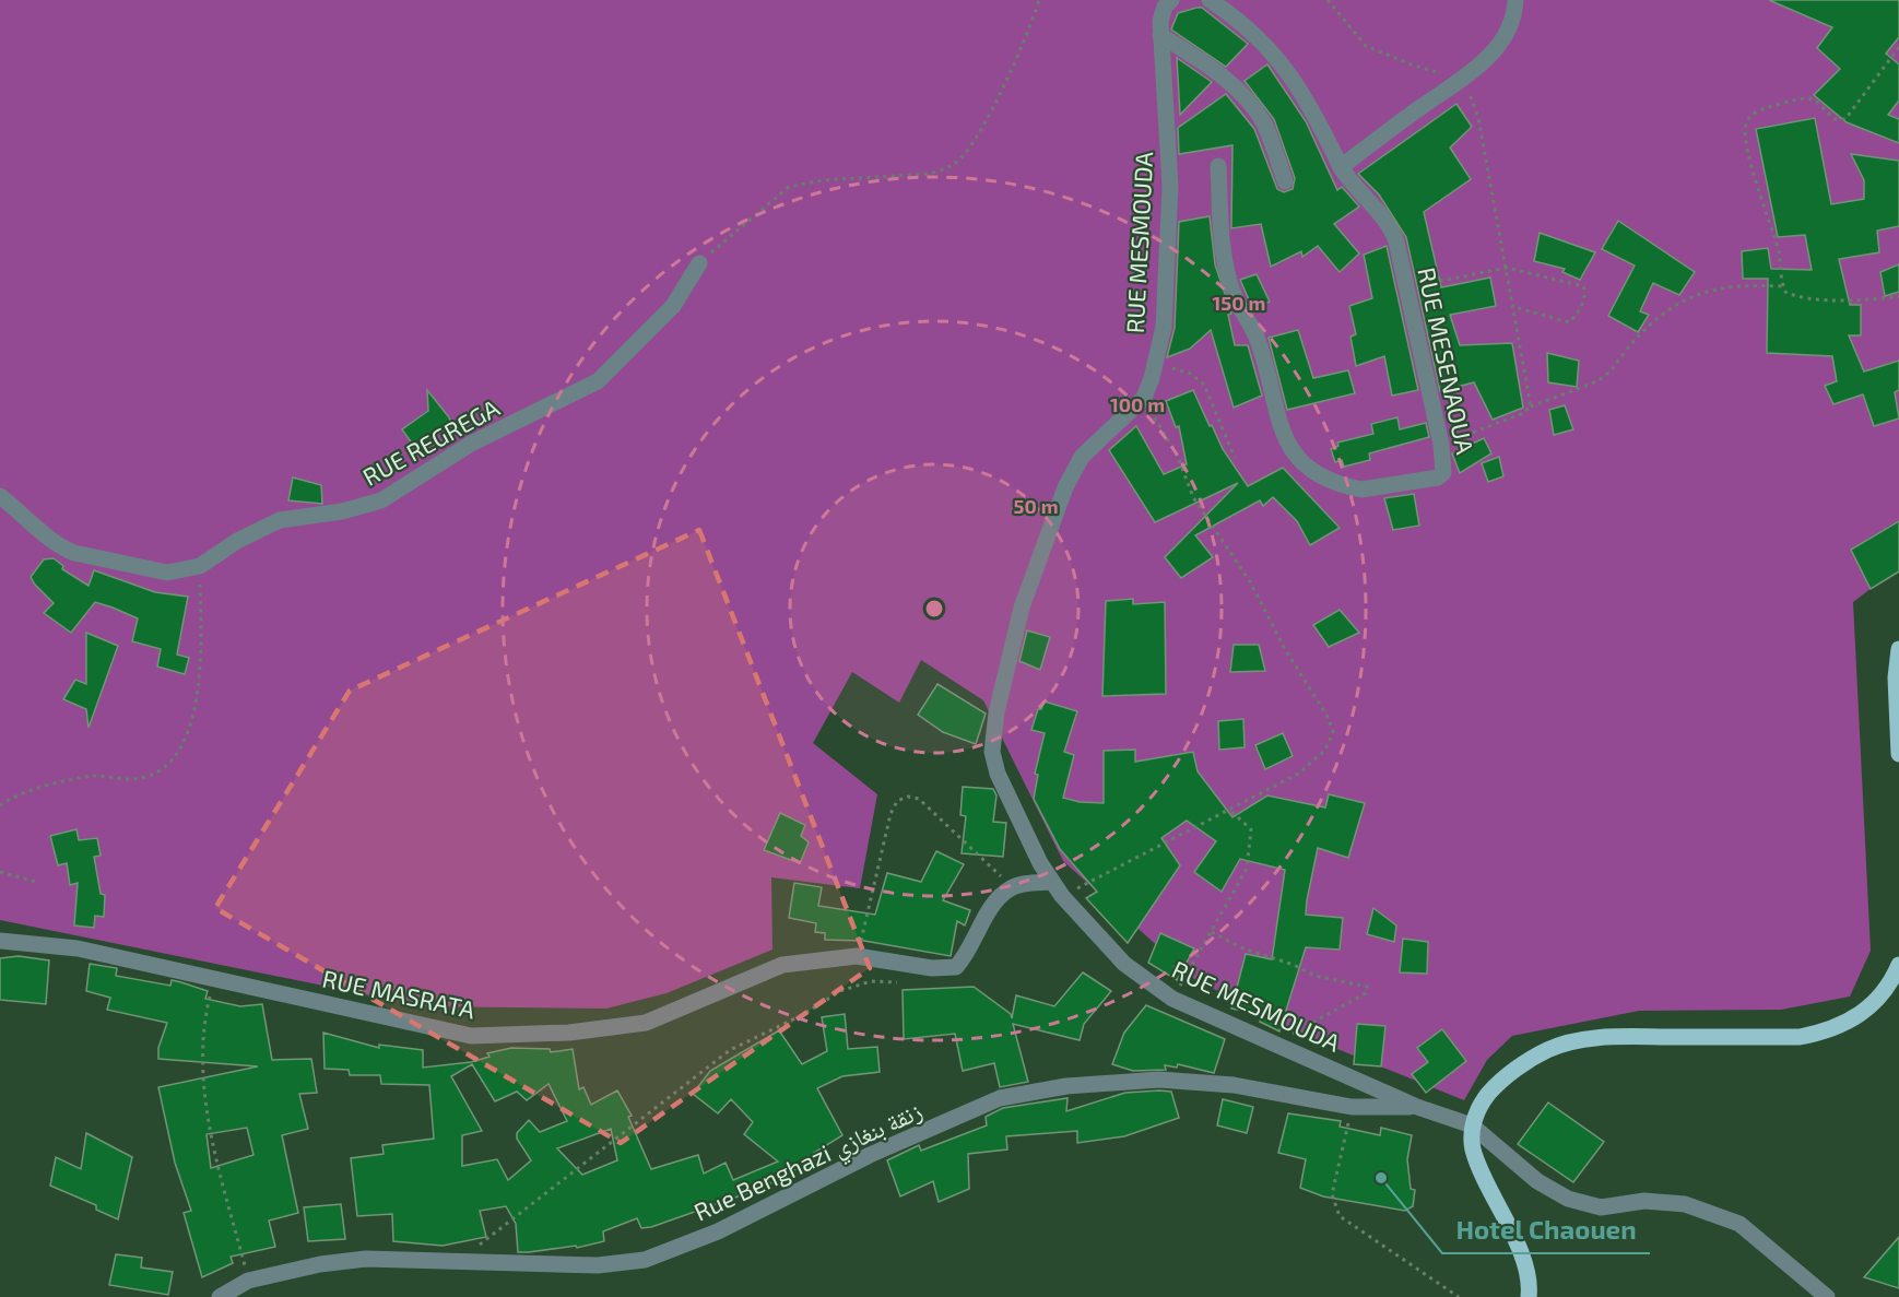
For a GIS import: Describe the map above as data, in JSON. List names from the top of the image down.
{
  "streets": {
    "street": [
      "RUE MESMOUDA",
      "RUE MESENAOUA",
      "RUE REGREGA",
      "RUE MASRATA",
      "Rue Benghazi زنقة بنغازي"
    ]
  },
  "crossings": [
    ["RUE MESMOUDA", "Rue Benghazi زنقة بنغازي"]
  ],
  "places": ["Hotel Chaouen"],
  "rings": ["150 m", "100 m", "50 m"]
}
